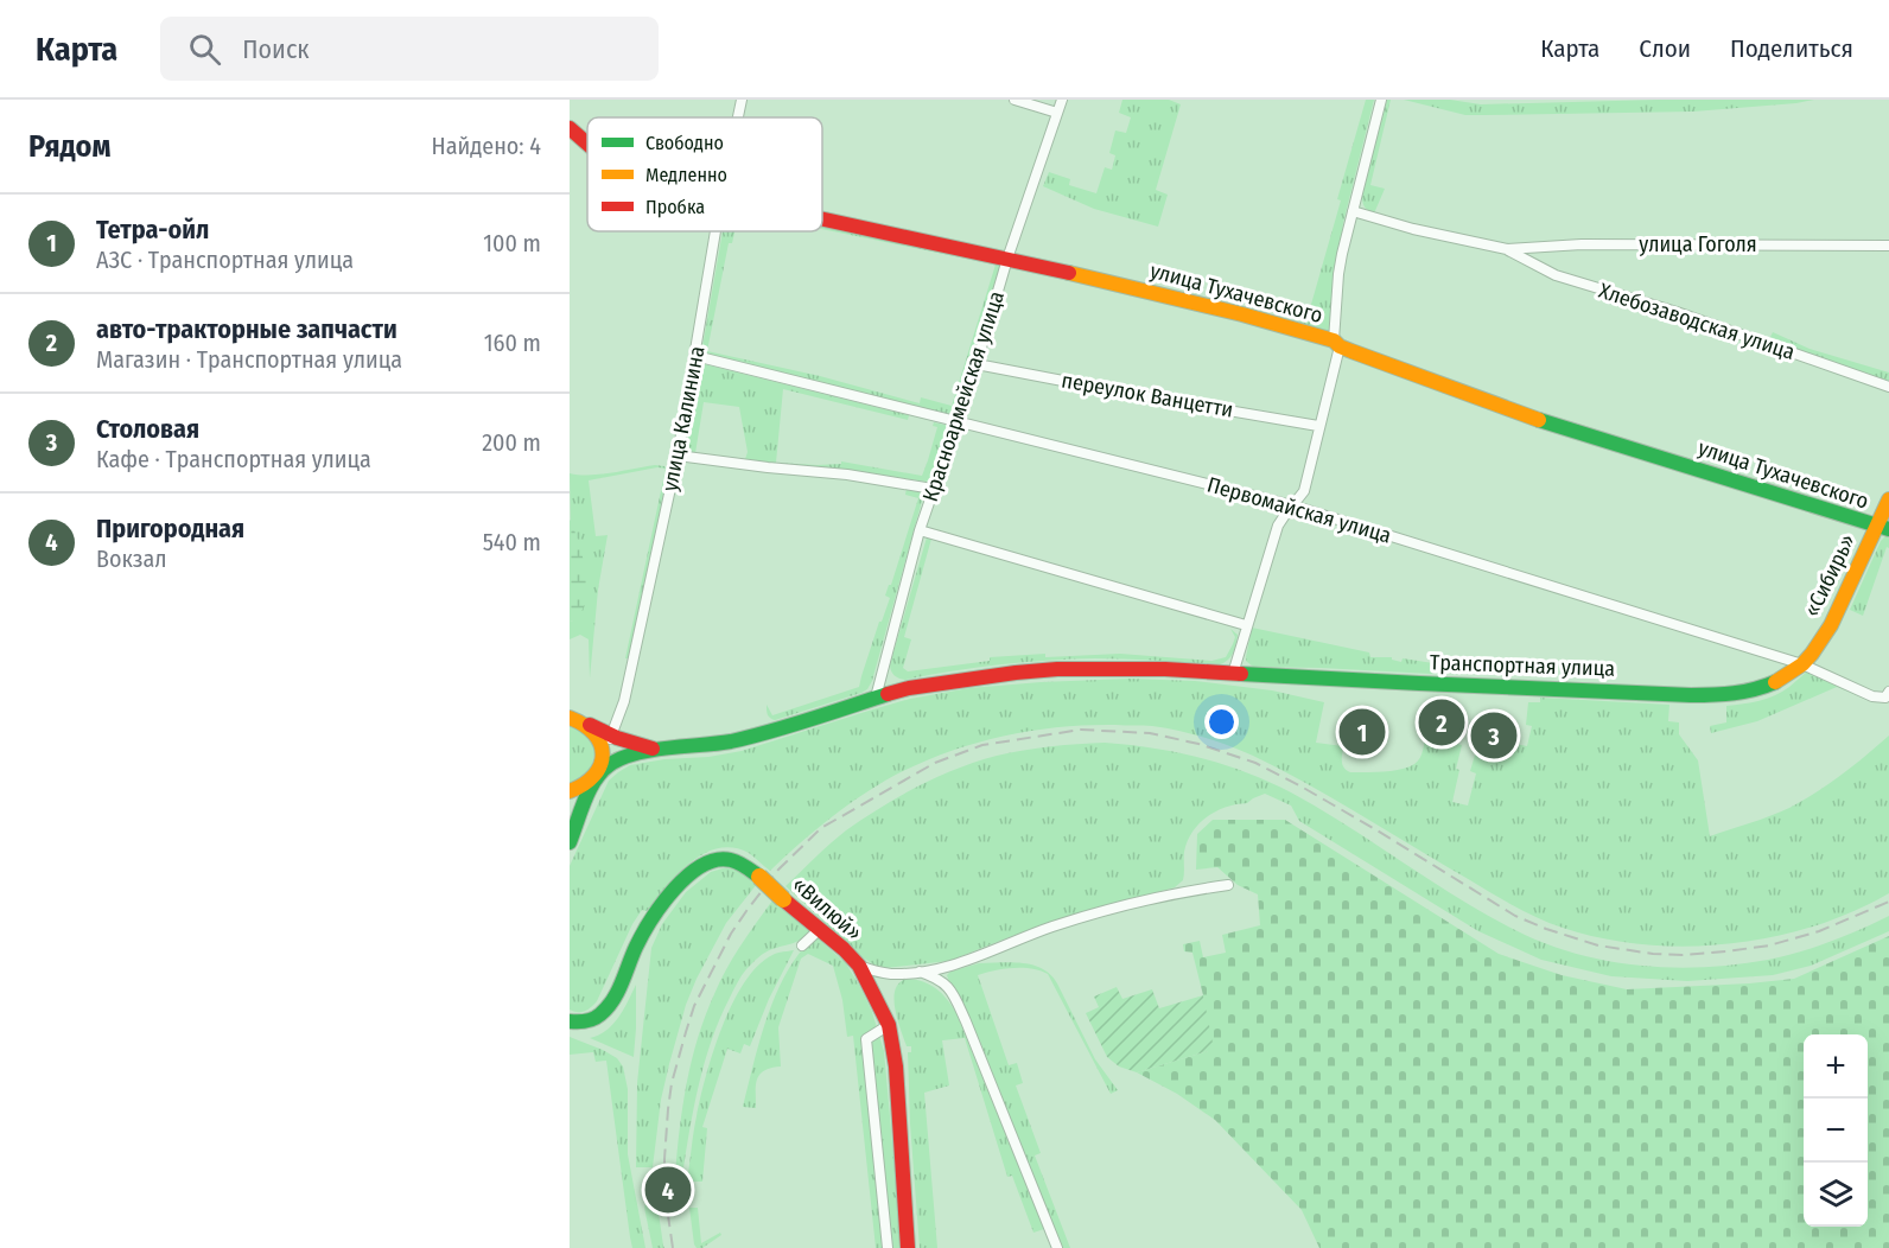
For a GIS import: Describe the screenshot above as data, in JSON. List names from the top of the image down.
{
  "streets": {
    "main road": [
      "улица Тухачевского",
      "«Сибирь»",
      "Транспортная улица",
      "«Вилюй»"
    ],
    "street": [
      "улица Гоголя",
      "Хлебозаводская улица",
      "переулок Ванцетти",
      "Красноармейская улица",
      "улица Калинина",
      "Первомайская улица"
    ]
  },
  "crossings": [
    ["улица Гоголя", "Хлебозаводская улица"],
    ["улица Тухачевского", "Красноармейская улица"],
    ["улица Тухачевского", "«Сибирь»"],
    ["переулок Ванцетти", "Красноармейская улица"],
    ["Красноармейская улица", "Первомайская улица"],
    ["Красноармейская улица", "Транспортная улица"],
    ["улица Калинина", "Первомайская улица"],
    ["Первомайская улица", "«Сибирь»"],
    ["Первомайская улица", "Транспортная улица"],
    ["«Сибирь»", "Транспортная улица"]
  ],
  "legend": ["Свободно", "Медленно", "Пробка"],
  "page": {
    "header": "Карта",
    "search": "Поиск",
    "nav": ["Карта", "Слои", "Поделиться"],
    "heading": ["Рядом", "Найдено: 4"],
    "list": [
      {
        "mark": "1",
        "name": "Тетра-ойл",
        "note": "АЗС · Транспортная улица",
        "value": "100 m"
      },
      {
        "mark": "2",
        "name": "авто-тракторные запчасти",
        "note": "Магазин · Транспортная улица",
        "value": "160 m"
      },
      {
        "mark": "3",
        "name": "Столовая",
        "note": "Кафе · Транспортная улица",
        "value": "200 m"
      },
      {
        "mark": "4",
        "name": "Пригородная",
        "note": "Вокзал",
        "value": "540 m"
      }
    ],
    "pins": [
      "2",
      "1",
      "3",
      "4"
    ],
    "map_buttons": ["+", "−"]
  }
}
